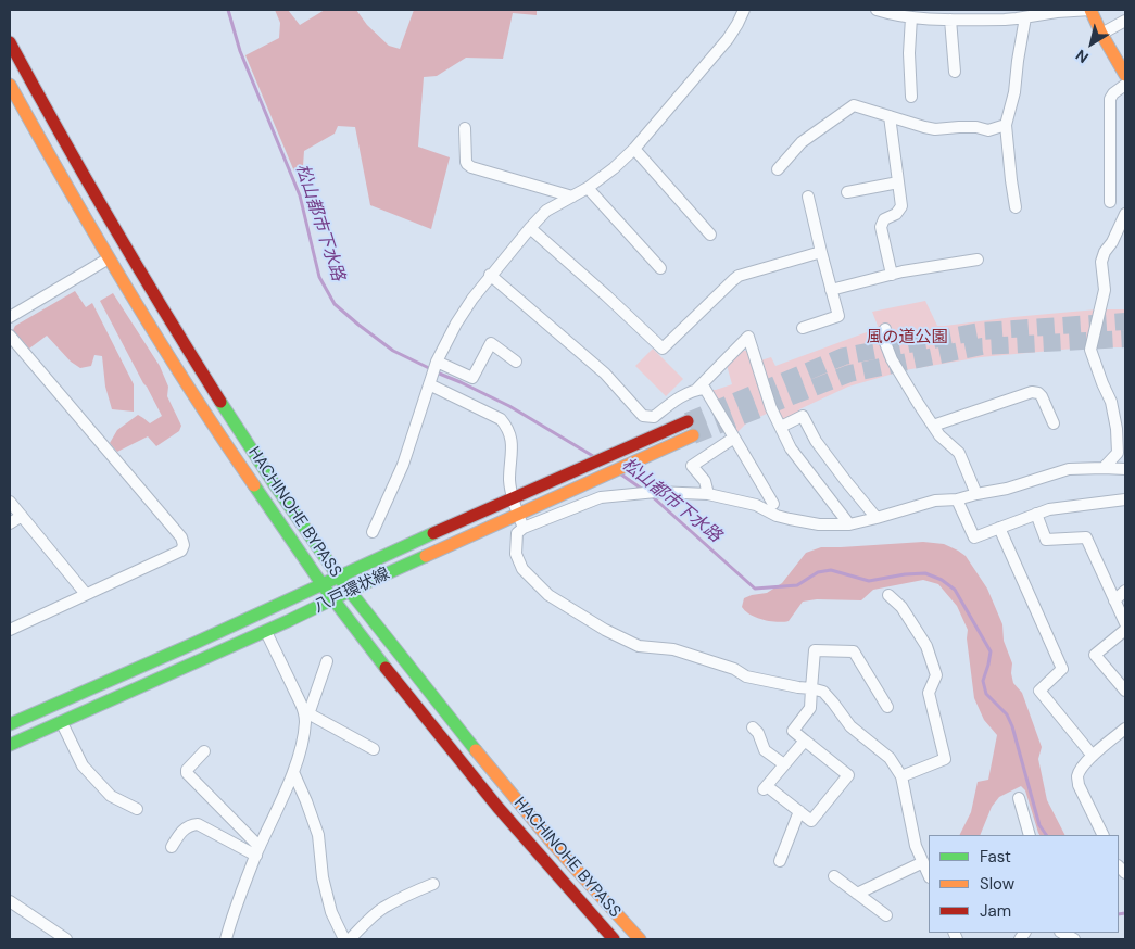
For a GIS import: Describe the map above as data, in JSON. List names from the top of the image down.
{
  "streets": {
    "main road": ["HACHINOHE BYPASS", "八戸環状線"]
  },
  "crossings": [
    ["HACHINOHE BYPASS", "八戸環状線"]
  ],
  "water": ["松山都市下水路"],
  "parks": ["風の道公園"],
  "legend": ["Fast", "Slow", "Jam"],
  "north": "bottom left"
}
